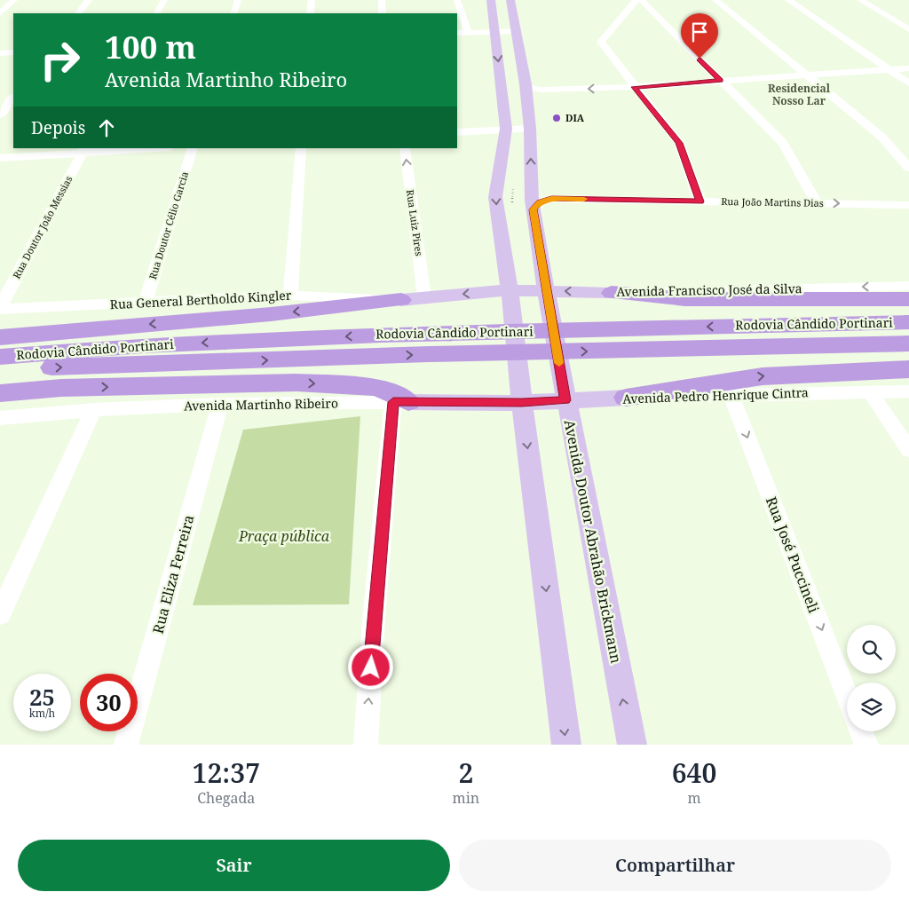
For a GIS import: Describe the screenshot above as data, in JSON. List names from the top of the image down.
{
  "streets": {
    "highway": ["Rodovia Cândido Portinari"],
    "main road": [
      "Avenida Francisco José da Silva",
      "Avenida Pedro Henrique Cintra",
      "Avenida Martinho Ribeiro",
      "Avenida Doutor Abrahão Brickmann"
    ],
    "street": [
      "Rua João Martins Dias",
      "Rua Luiz Pires",
      "Rua Doutor Célio Garcia",
      "Rua Doutor João Messias",
      "Rua General Bertholdo Kingler",
      "Rua José Puccineli",
      "Rua Eliza Ferreira"
    ]
  },
  "crossings": [
    ["Rua João Martins Dias", "Avenida Doutor Abrahão Brickmann"],
    ["Rua Luiz Pires", "Avenida Francisco José da Silva"],
    ["Rua Doutor Célio Garcia", "Rua General Bertholdo Kingler"],
    ["Rua Doutor João Messias", "Rua General Bertholdo Kingler"],
    ["Avenida Francisco José da Silva", "Rua General Bertholdo Kingler"],
    ["Avenida Francisco José da Silva", "Avenida Doutor Abrahão Brickmann"],
    ["Avenida Pedro Henrique Cintra", "Avenida Martinho Ribeiro"],
    ["Avenida Pedro Henrique Cintra", "Avenida Doutor Abrahão Brickmann"],
    ["Avenida Pedro Henrique Cintra", "Rua José Puccineli"],
    ["Avenida Martinho Ribeiro", "Rua Eliza Ferreira"]
  ],
  "one_way": ["Avenida Francisco José da Silva", "Rua José Puccineli"],
  "districts": ["Residencial Nosso Lar"],
  "parks": ["Praça pública"],
  "places": ["DIA"],
  "page": {
    "turn": ["100 m", "Avenida Martinho Ribeiro"],
    "then": "Depois",
    "speed": "25 km/h",
    "limit": "30",
    "eta": [
      "12:37",
      "Chegada",
      "2",
      "min",
      "640",
      "m"
    ],
    "buttons": ["Sair", "Compartilhar"]
  }
}
